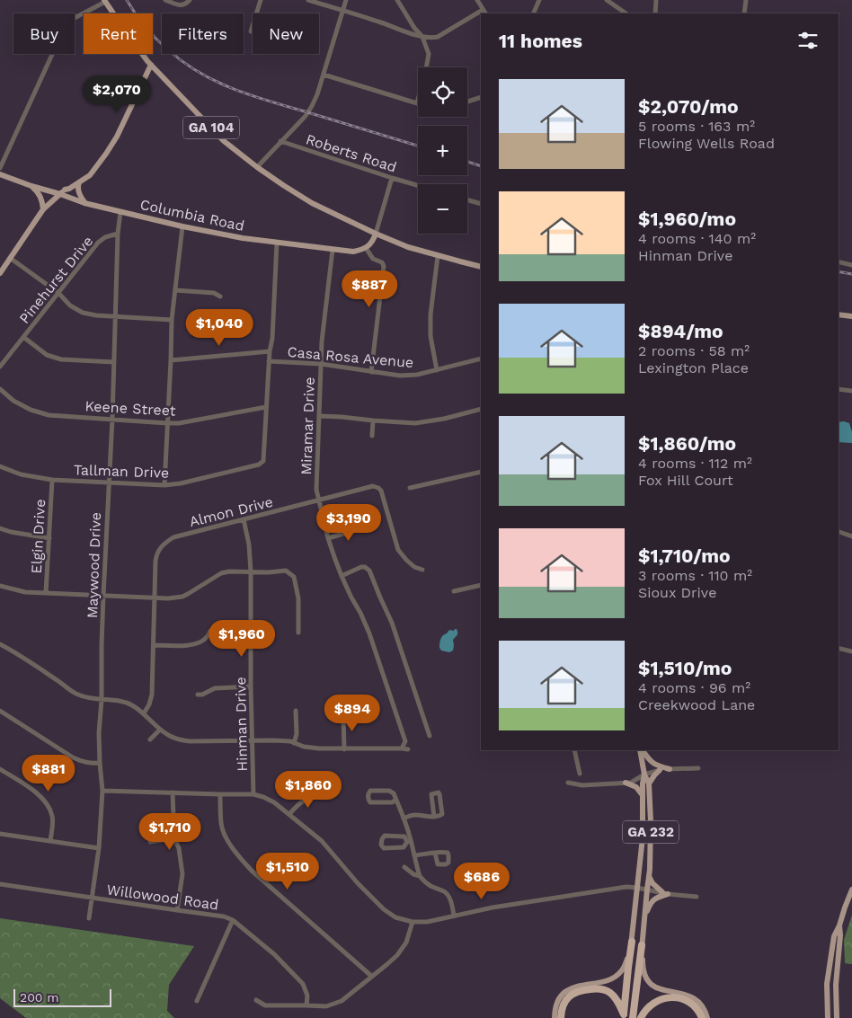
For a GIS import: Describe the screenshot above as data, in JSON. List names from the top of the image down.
{
  "streets": {
    "highway": ["GA 232"],
    "main road": ["GA 104", "Columbia Road"],
    "street": [
      "Roberts Road",
      "Pinehurst Drive",
      "Casa Rosa Avenue",
      "Keene Street",
      "Miramar Drive",
      "Tallman Drive",
      "Almon Drive",
      "Elgin Drive",
      "Maywood Drive",
      "Hinman Drive",
      "Willowood Road"
    ]
  },
  "crossings": [
    ["Columbia Road", "Miramar Drive"],
    ["Columbia Road", "Tallman Drive"],
    ["Columbia Road", "Maywood Drive"],
    ["Pinehurst Drive", "Maywood Drive"],
    ["Casa Rosa Avenue", "Miramar Drive"],
    ["Casa Rosa Avenue", "Tallman Drive"],
    ["Keene Street", "Tallman Drive"],
    ["Keene Street", "Maywood Drive"],
    ["Miramar Drive", "Almon Drive"],
    ["Tallman Drive", "Elgin Drive"],
    ["Tallman Drive", "Maywood Drive"],
    ["Almon Drive", "Hinman Drive"],
    ["Maywood Drive", "Willowood Road"]
  ],
  "scale_bar": "200 m",
  "page": {
    "chip": [
      "Buy",
      "Rent",
      "Filters",
      "New"
    ],
    "heading": "11 homes",
    "map_buttons": ["+", "−"],
    "list": [
      {
        "name": "$2,070/mo",
        "note": "5 rooms · 163 m² · Flowing Wells Road"
      },
      {
        "name": "$1,960/mo",
        "note": "4 rooms · 140 m² · Hinman Drive"
      },
      {
        "name": "$894/mo",
        "note": "2 rooms · 58 m² · Lexington Place"
      },
      {
        "name": "$1,860/mo",
        "note": "4 rooms · 112 m² · Fox Hill Court"
      },
      {
        "name": "$1,710/mo",
        "note": "3 rooms · 110 m² · Sioux Drive"
      },
      {
        "name": "$1,510/mo",
        "note": "4 rooms · 96 m² · Creekwood Lane"
      }
    ],
    "price": [
      "$2,070",
      "$887",
      "$1,040",
      "$3,190",
      "$1,960",
      "$894",
      "$881",
      "$1,860",
      "$1,710",
      "$1,510",
      "$686"
    ],
    "scale": "200 m"
  }
}
